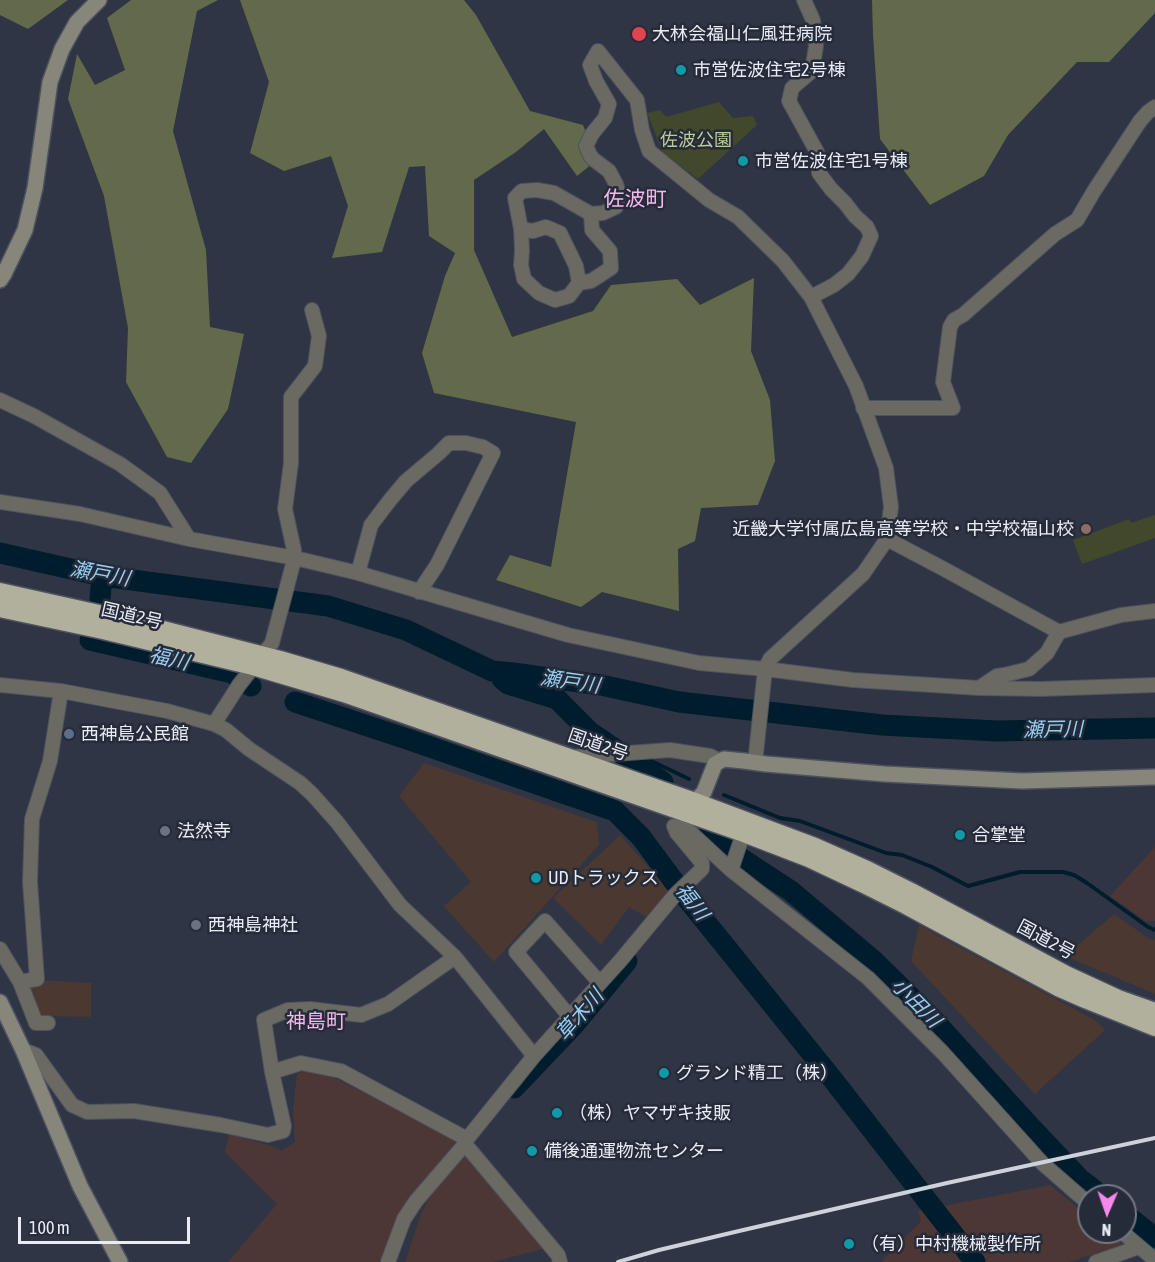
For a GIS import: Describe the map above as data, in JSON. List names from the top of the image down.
{
  "streets": {
    "highway": ["国道2号"]
  },
  "districts": ["佐波町", "神島町"],
  "water": [
    "瀬戸川",
    "福川",
    "小田川",
    "草木川"
  ],
  "parks": ["佐波公園"],
  "places": [
    "大林会福山仁風荘病院",
    "市営佐波住宅2号棟",
    "市営佐波住宅1号棟",
    "近畿大学付属広島高等学校・中学校福山校",
    "西神島公民館",
    "法然寺",
    "合掌堂",
    "UDトラックス",
    "西神島神社",
    "グランド精工（株）",
    "（株）ヤマザキ技販",
    "備後通運物流センター",
    "（有）中村機械製作所"
  ],
  "scale_bar": "100 m",
  "north": "bottom"
}
